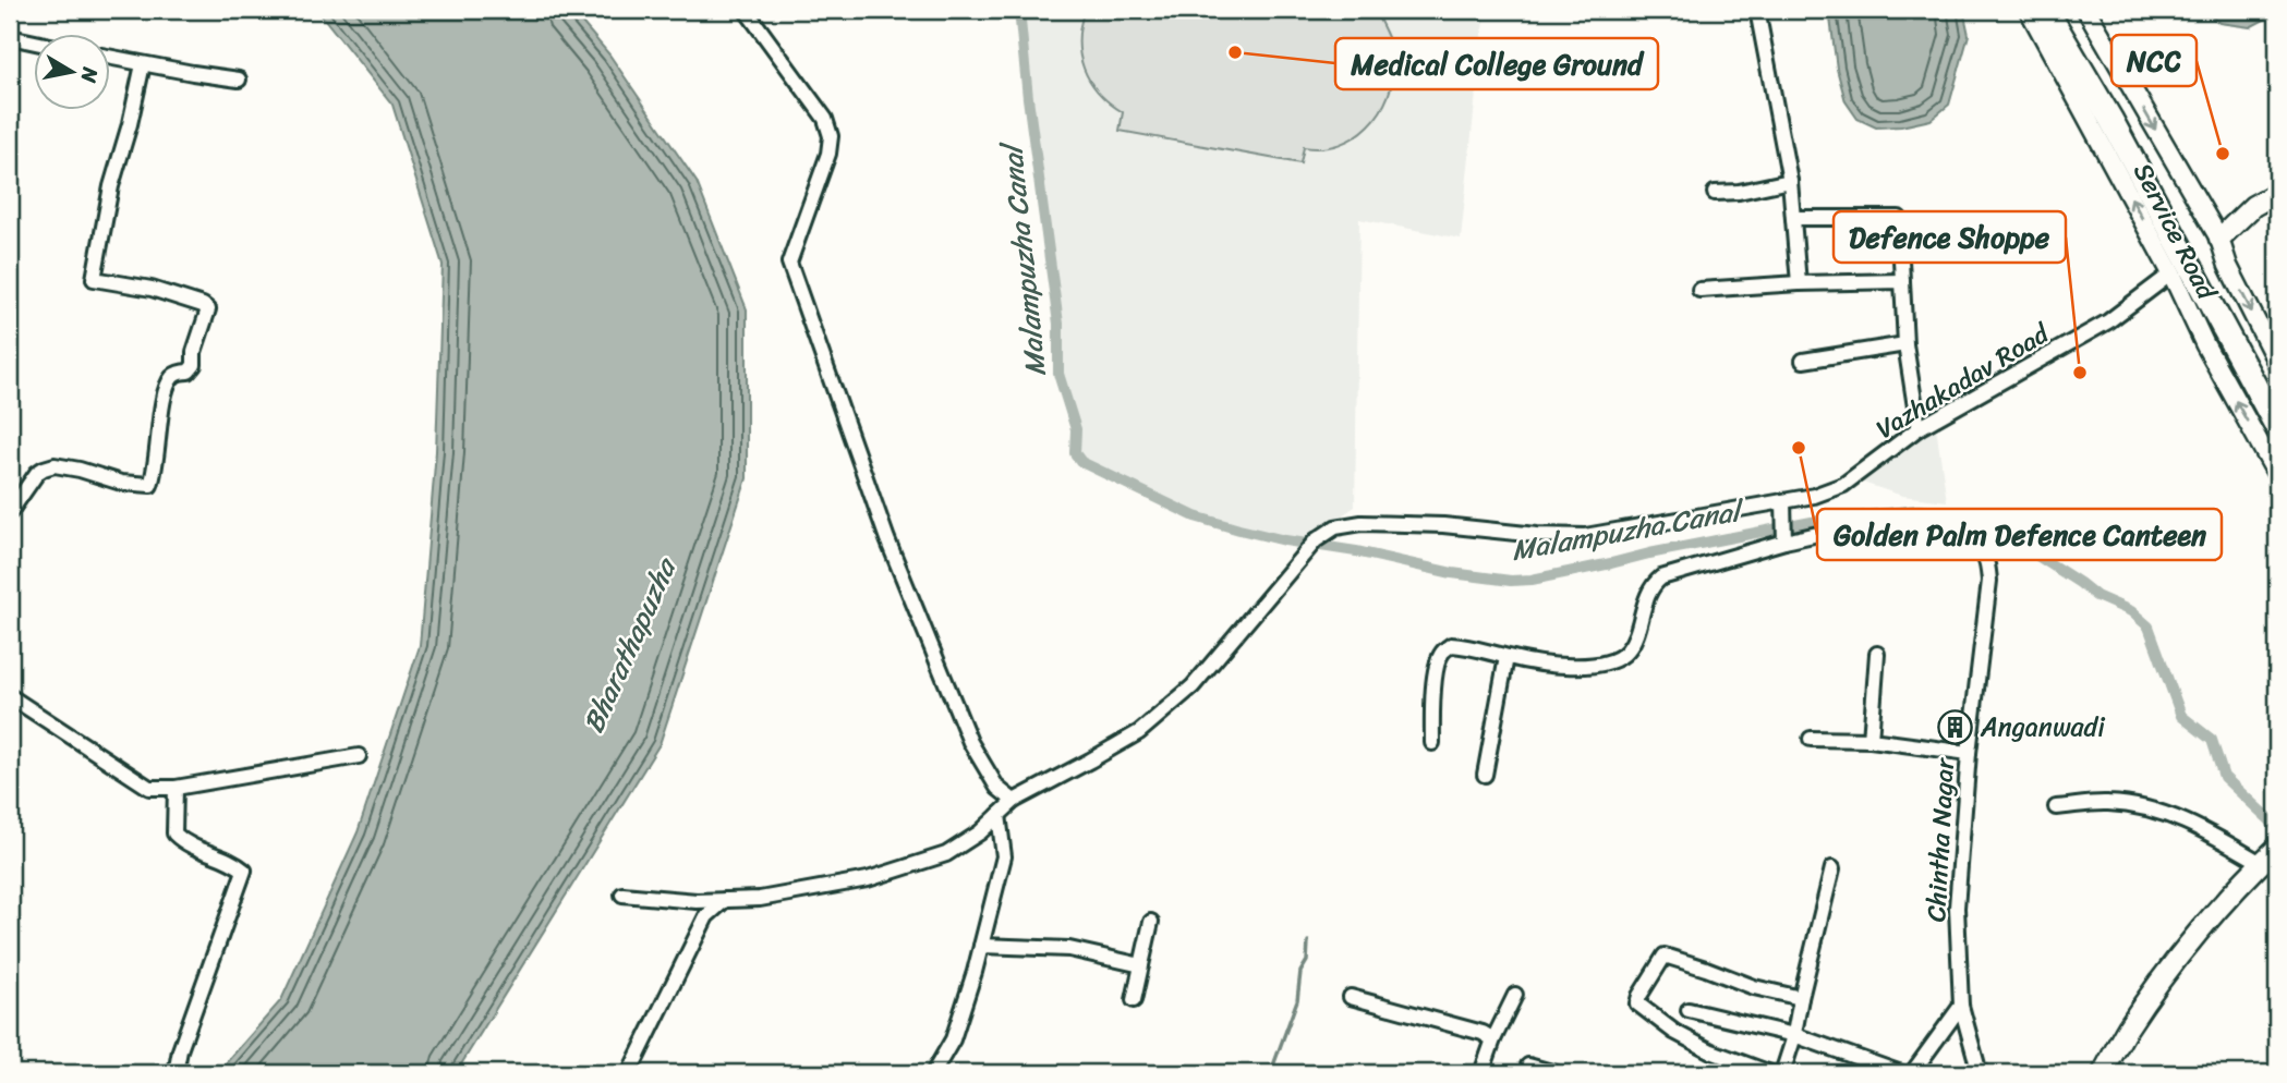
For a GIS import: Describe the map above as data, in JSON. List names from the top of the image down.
{
  "streets": {
    "street": ["Service Road", "Vazhakadav Road", "Chintha Nagar"]
  },
  "crossings": [
    ["Service Road", "Vazhakadav Road"]
  ],
  "water": ["Malampuzha Canal", "Bharathapuzha"],
  "places": {
    "other": [
      "Medical College Ground",
      "NCC",
      "Defence Shoppe",
      "Golden Palm Defence Canteen"
    ],
    "building": ["Anganwadi"]
  },
  "north": "right"
}
